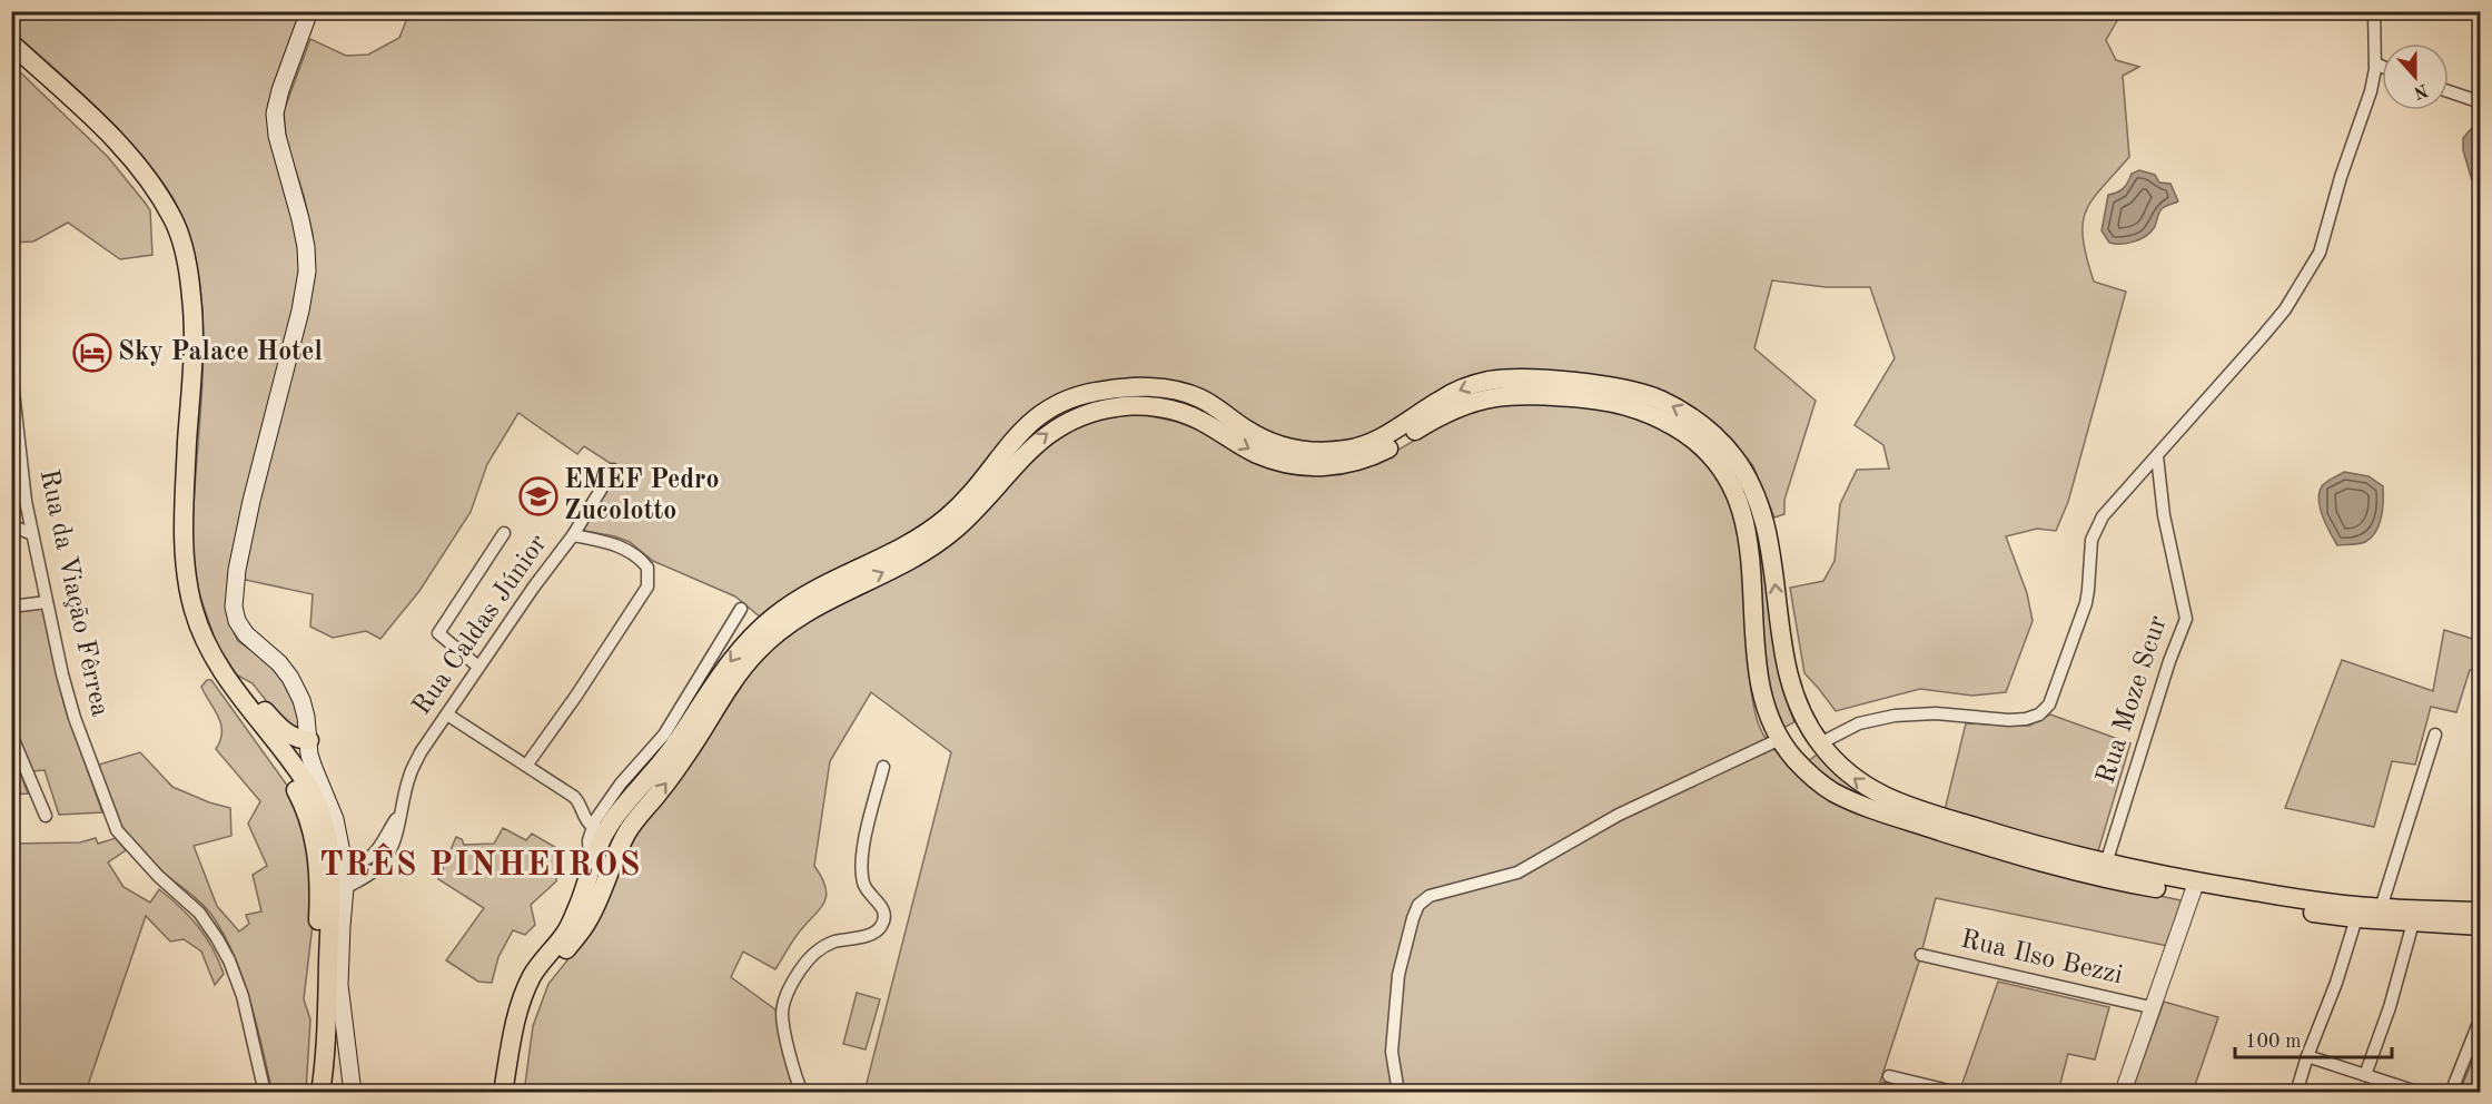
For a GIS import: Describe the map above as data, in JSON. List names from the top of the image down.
{
  "streets": {
    "street": [
      "Rua da Viação Fêrrea",
      "Rua Caldas Júnior",
      "Rua Moze Scur",
      "Rua Ilso Bezzi"
    ]
  },
  "districts": ["TRÊS PINHEIROS"],
  "places": {
    "hotel": ["Sky Palace Hotel"],
    "school or university": ["EMEF Pedro Zucolotto"]
  },
  "scale_bar": "100 m",
  "north": "bottom"
}
